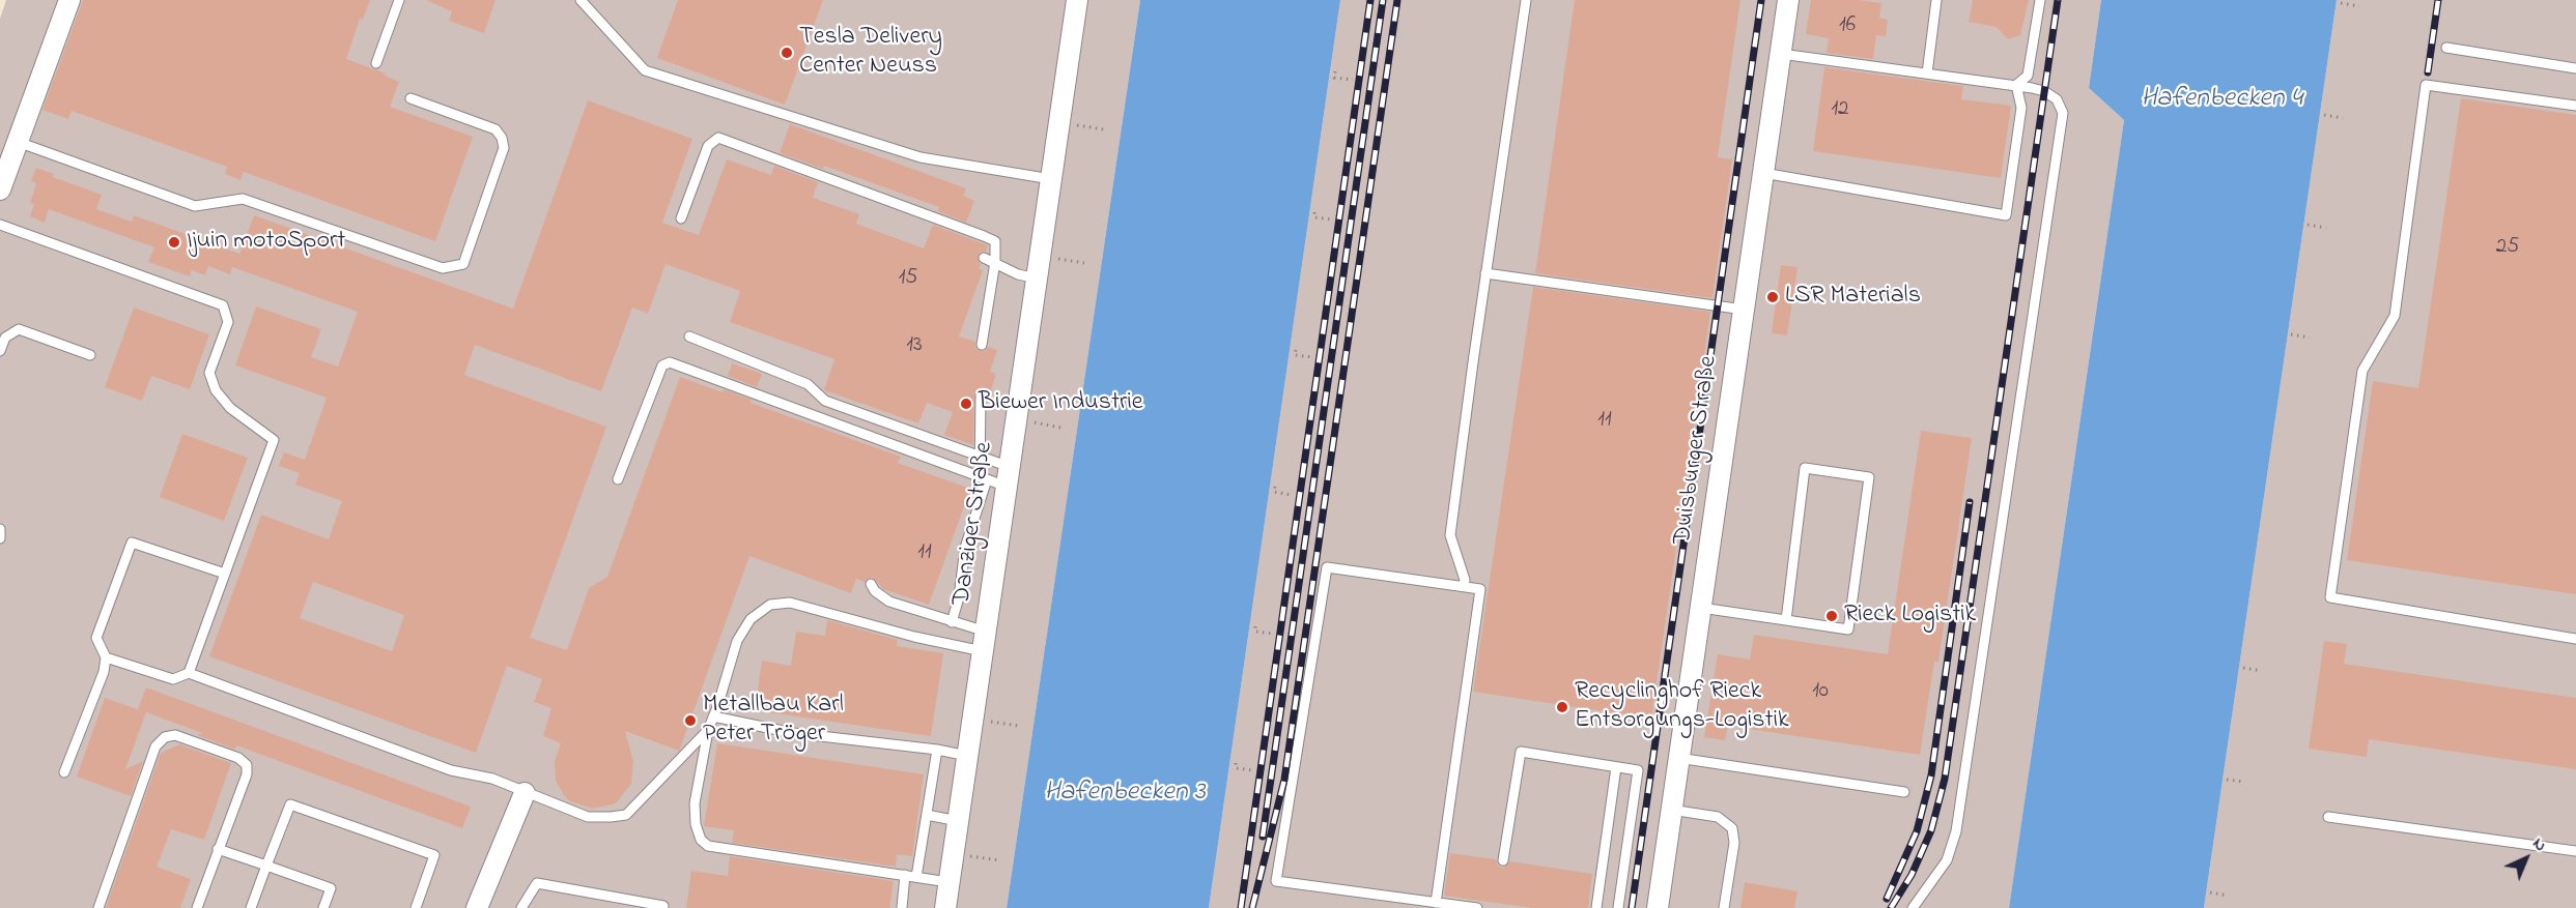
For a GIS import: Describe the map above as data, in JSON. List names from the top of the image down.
{
  "streets": {
    "street": ["Duisburger Straße", "Danziger Straße"]
  },
  "water": ["Hafenbecken 4", "Hafenbecken 3"],
  "places": [
    "Tesla Delivery Center Neuss",
    "Ijuin motoSport",
    "LSR Materials",
    "Biewer Industrie",
    "Rieck Logistik",
    "Recyclinghof Rieck Entsorgungs-Logistik",
    "Metallbau Karl Peter Tröger"
  ],
  "house_numbers": [
    "16",
    "12",
    "25",
    "15",
    "13",
    "11",
    "11",
    "10"
  ],
  "north": "top right"
}
